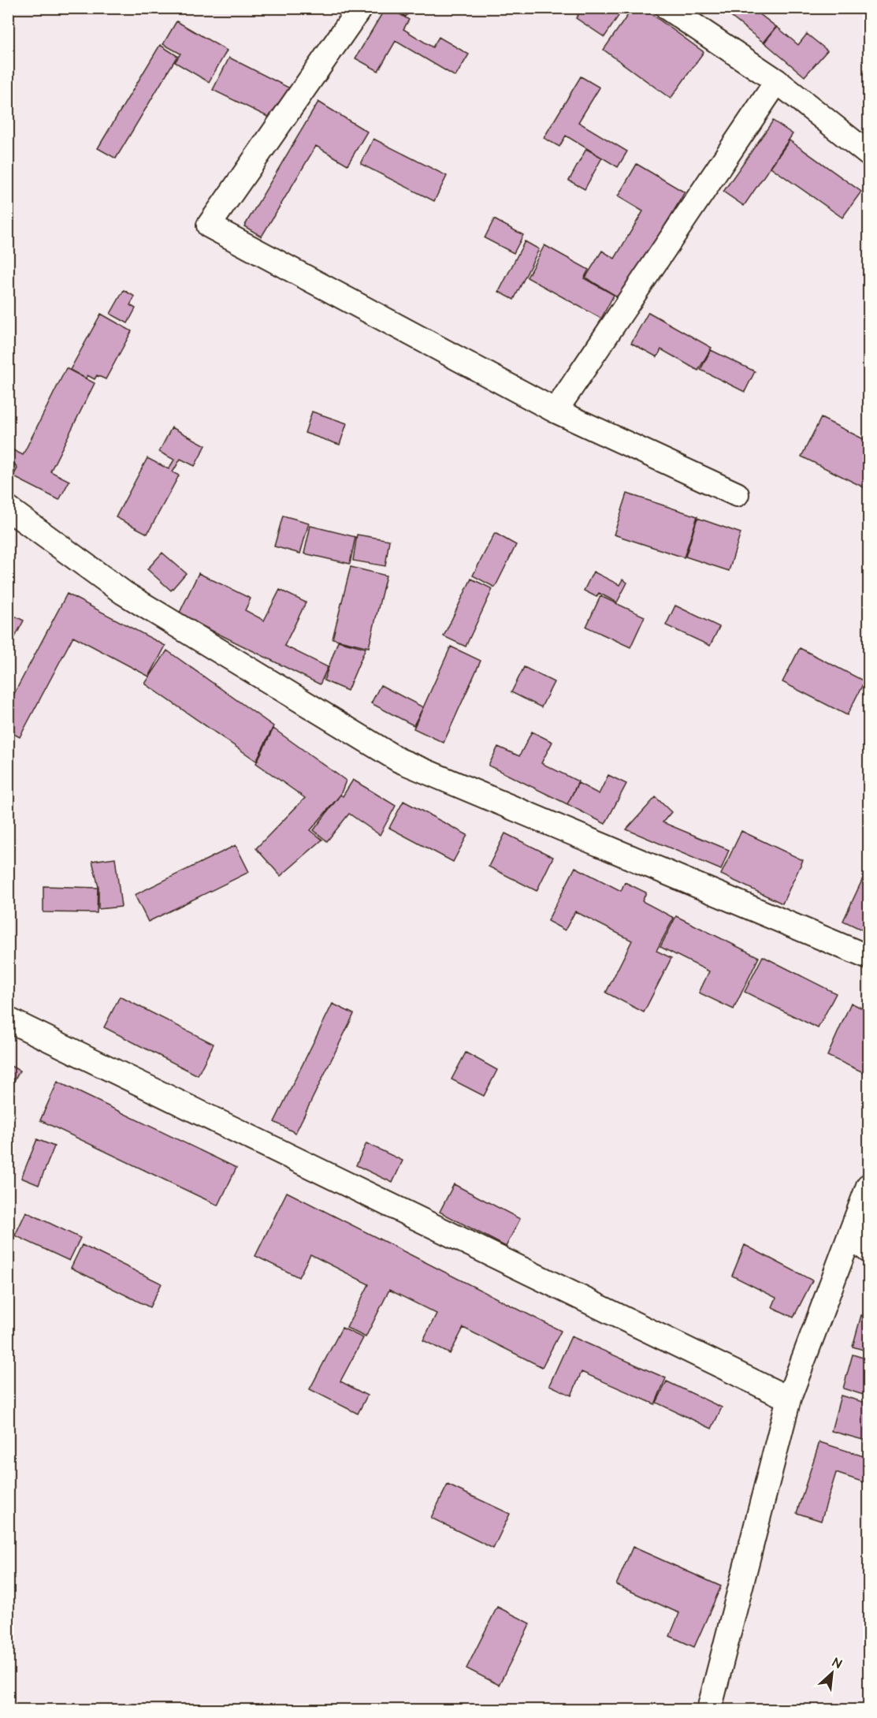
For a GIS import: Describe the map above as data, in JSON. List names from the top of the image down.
{
  "north": "top right"
}
